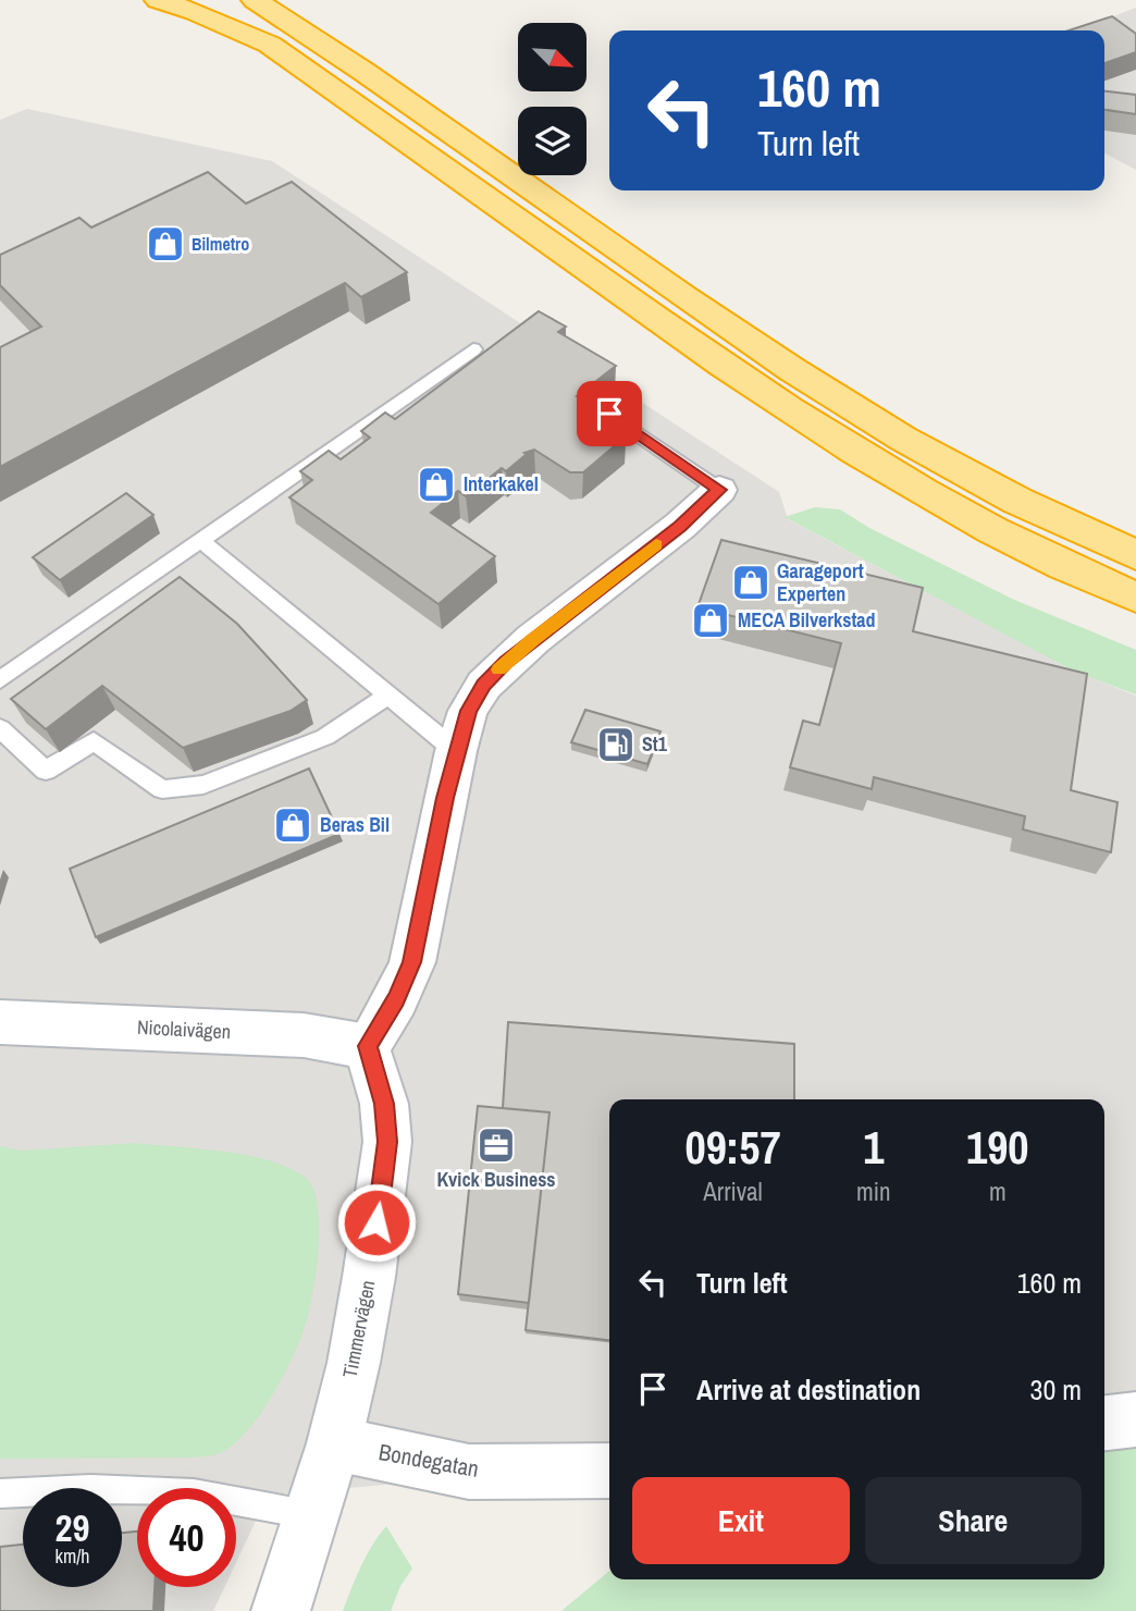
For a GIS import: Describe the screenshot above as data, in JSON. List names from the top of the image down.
{
  "streets": {
    "street": ["Nicolaivägen", "Timmervägen", "Bondegatan"]
  },
  "crossings": [
    ["Nicolaivägen", "Timmervägen"],
    ["Timmervägen", "Bondegatan"]
  ],
  "places": {
    "shop": [
      "Bilmetro",
      "Interkakel",
      "Garageport Experten",
      "MECA Bilverkstad",
      "Beras Bil"
    ],
    "fuel station": ["St1"],
    "office": ["Kvick Business"]
  },
  "north": "bottom right",
  "page": {
    "turn": ["160 m", "Turn left"],
    "eta": [
      "09:57",
      "Arrival",
      "1",
      "min",
      "190",
      "m"
    ],
    "list": [
      {
        "name": "Turn left",
        "value": "160 m"
      },
      {
        "name": "Arrive at destination",
        "value": "30 m"
      }
    ],
    "buttons": ["Exit", "Share"],
    "speed": "29 km/h",
    "limit": "40"
  }
}
